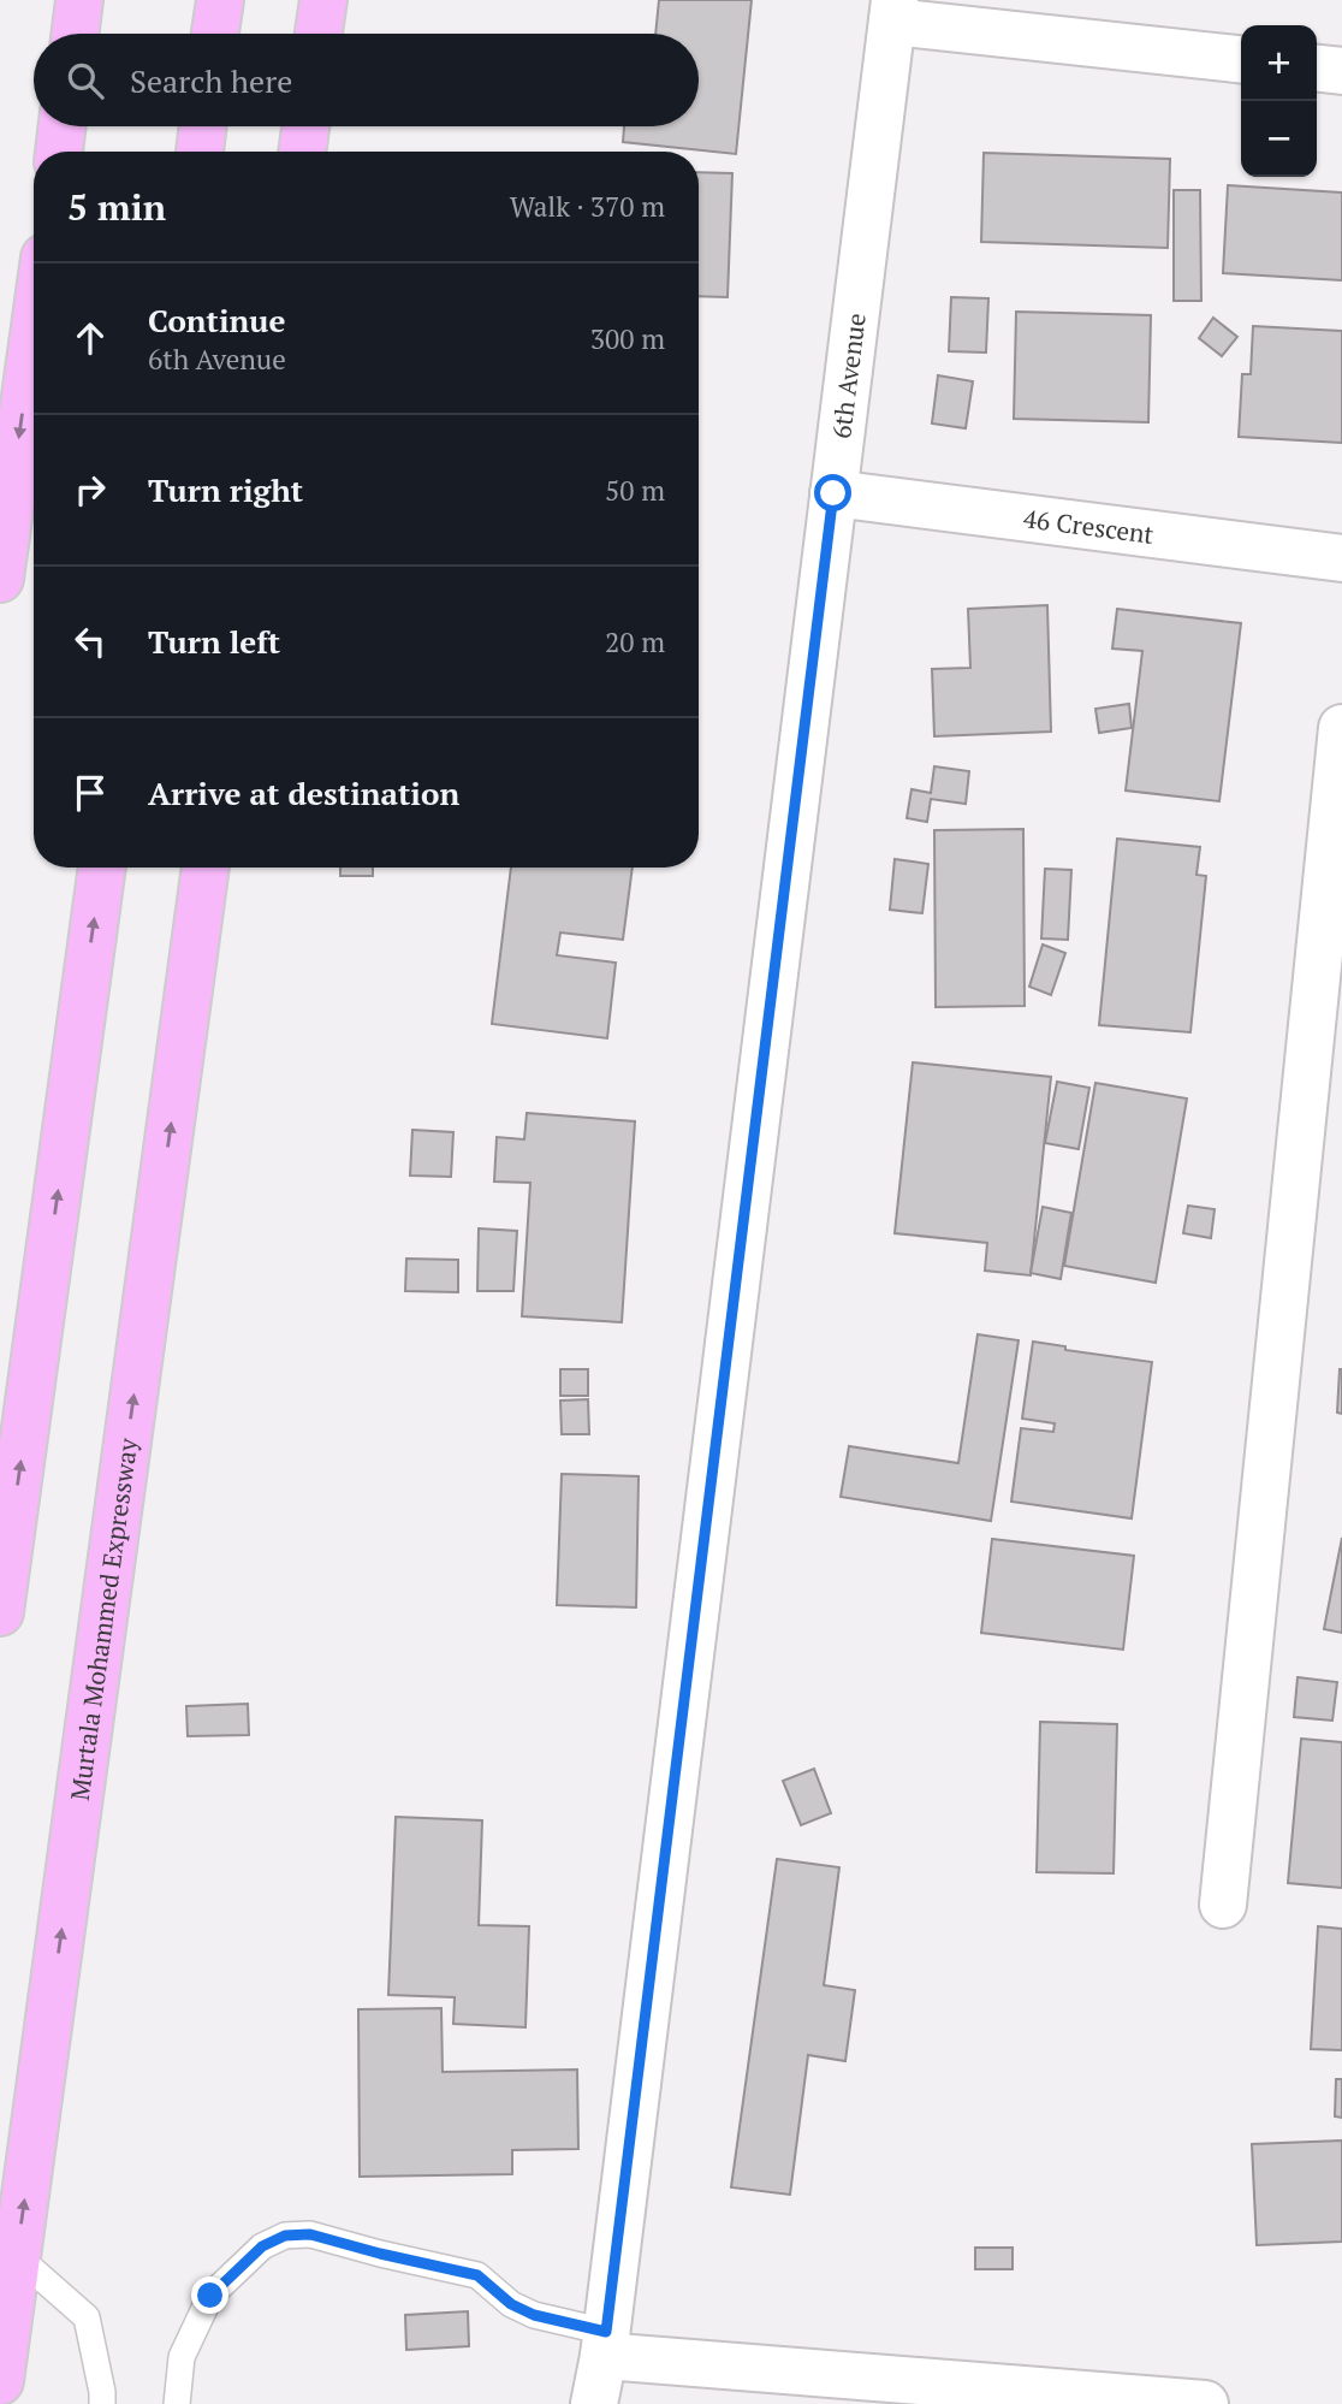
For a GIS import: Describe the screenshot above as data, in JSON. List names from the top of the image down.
{
  "streets": {
    "highway": ["Murtala Mohammed Expressway"],
    "street": ["6th Avenue", "46 Crescent"]
  },
  "crossings": [
    ["6th Avenue", "46 Crescent"]
  ],
  "page": {
    "map_buttons": ["+", "−"],
    "search": "Search here",
    "heading": ["5 min", "Walk · 370 m"],
    "list": [
      ["Continue", "6th Avenue", "300 m"],
      ["Turn right", "50 m"],
      ["Turn left", "20 m"],
      "Arrive at destination"
    ]
  }
}
